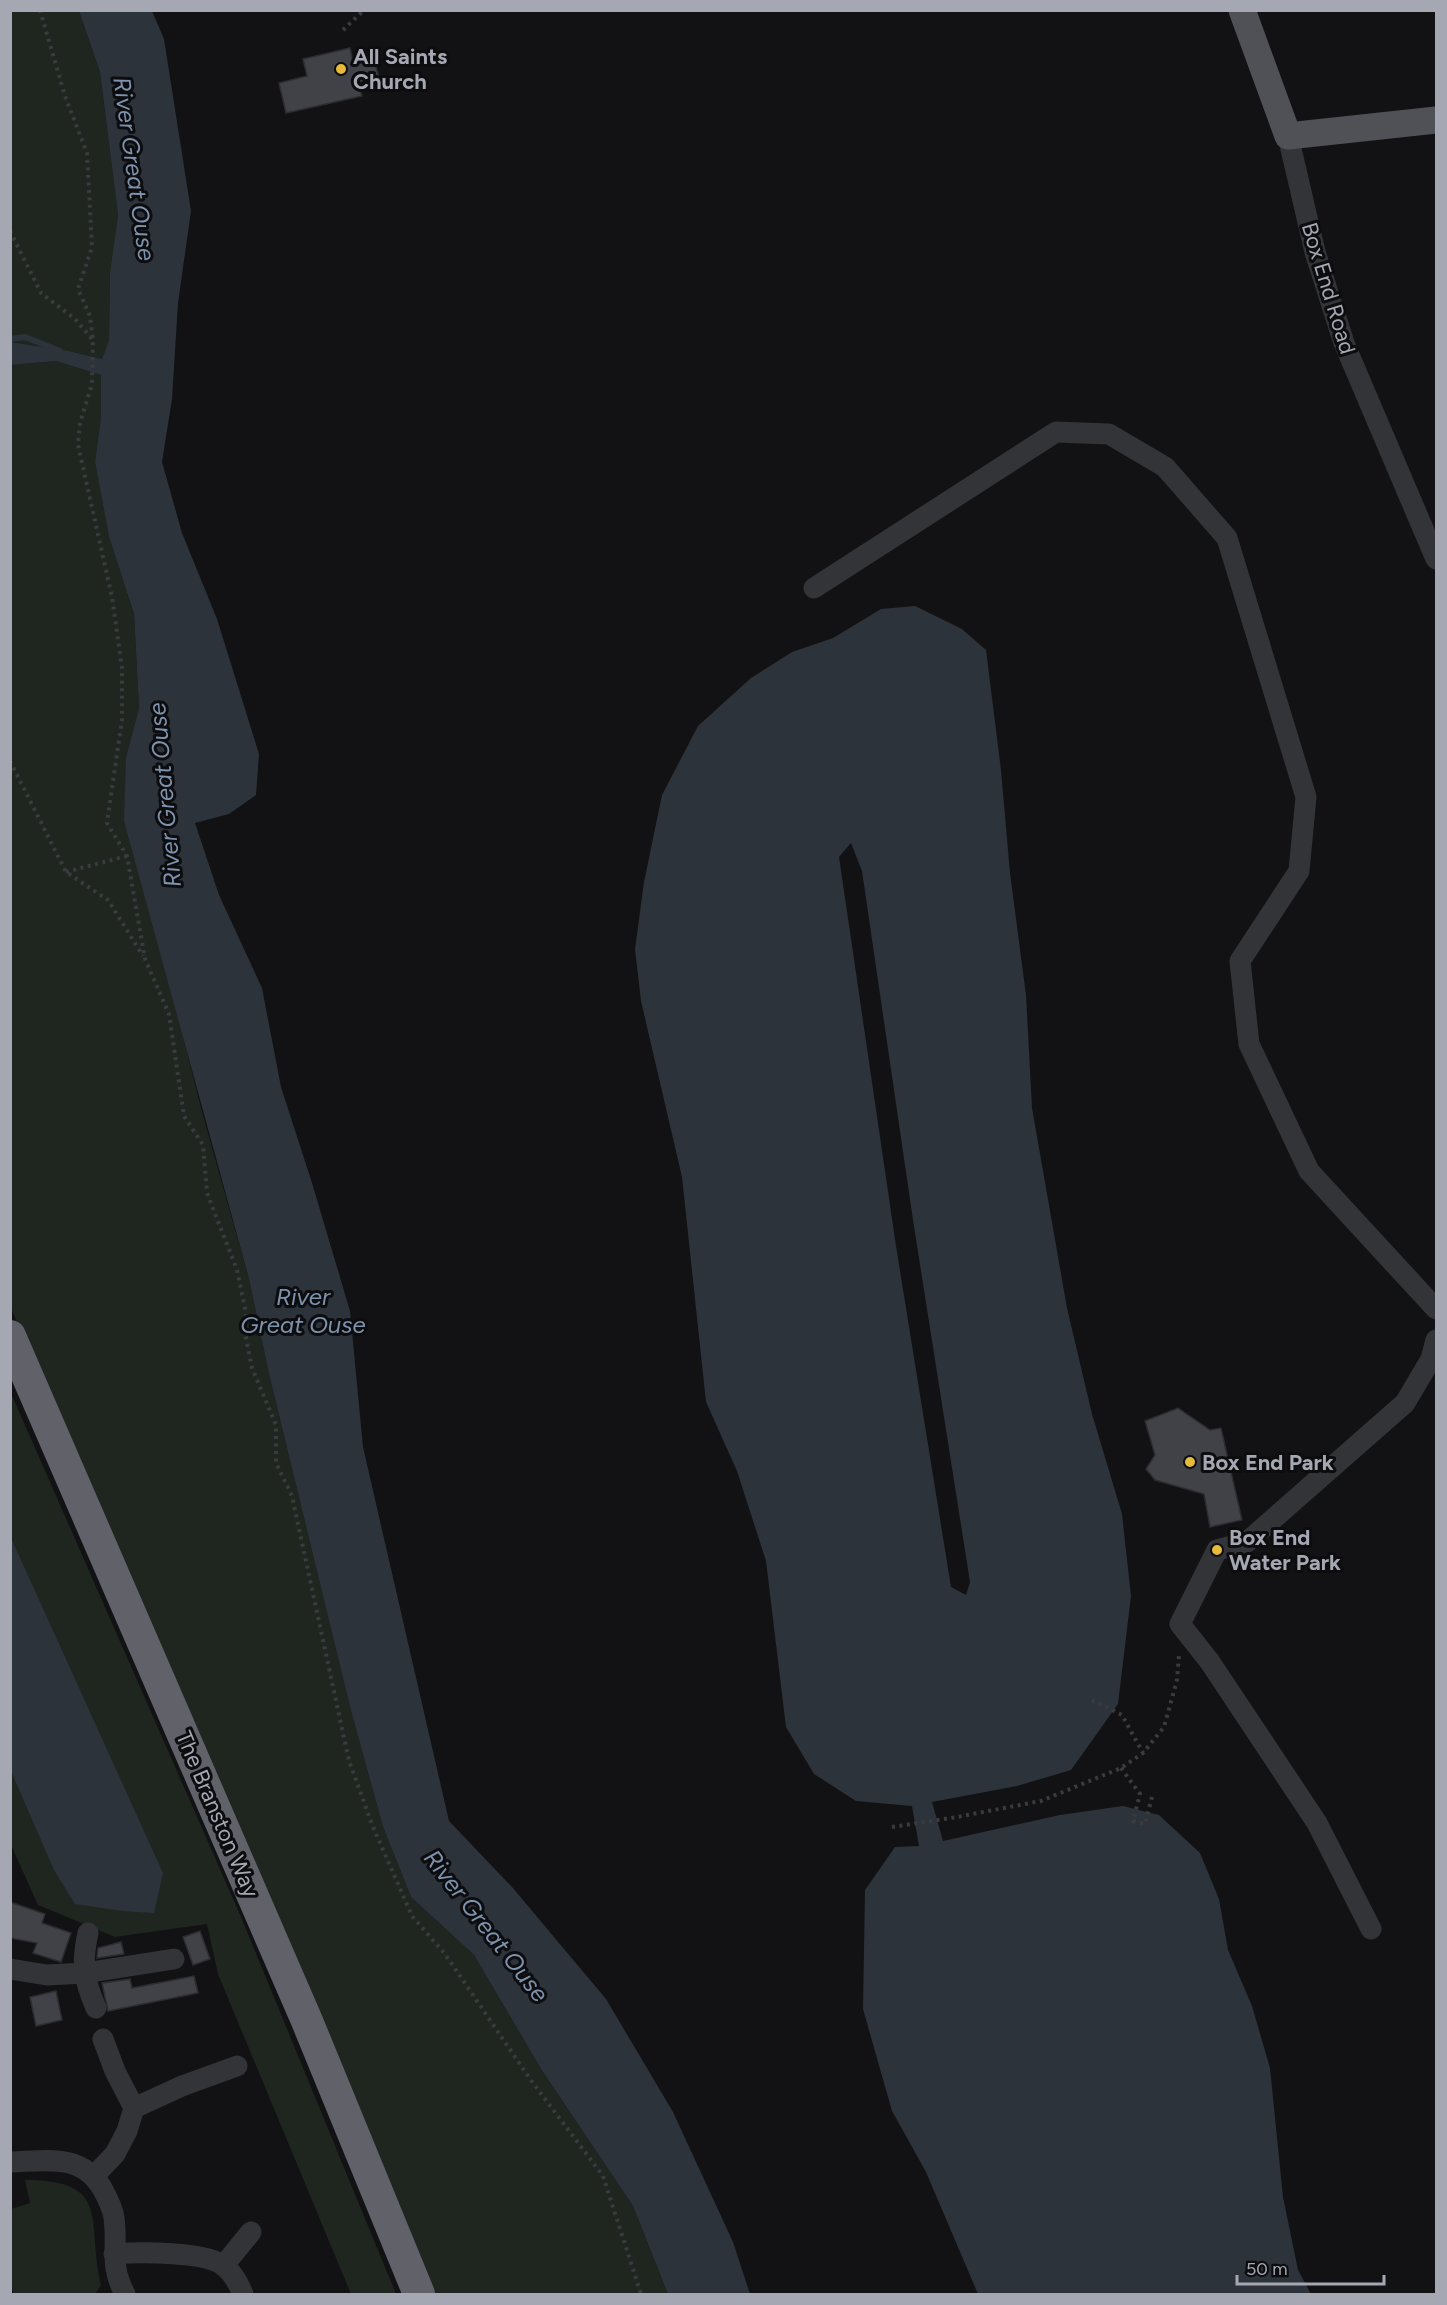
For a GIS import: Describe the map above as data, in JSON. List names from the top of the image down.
{
  "streets": {
    "highway": ["The Branston Way"],
    "main road": ["Box End Road"]
  },
  "water": ["River Great Ouse"],
  "places": ["All Saints Church", "Box End Park", "Box End Water Park"],
  "scale_bar": "50 m"
}
